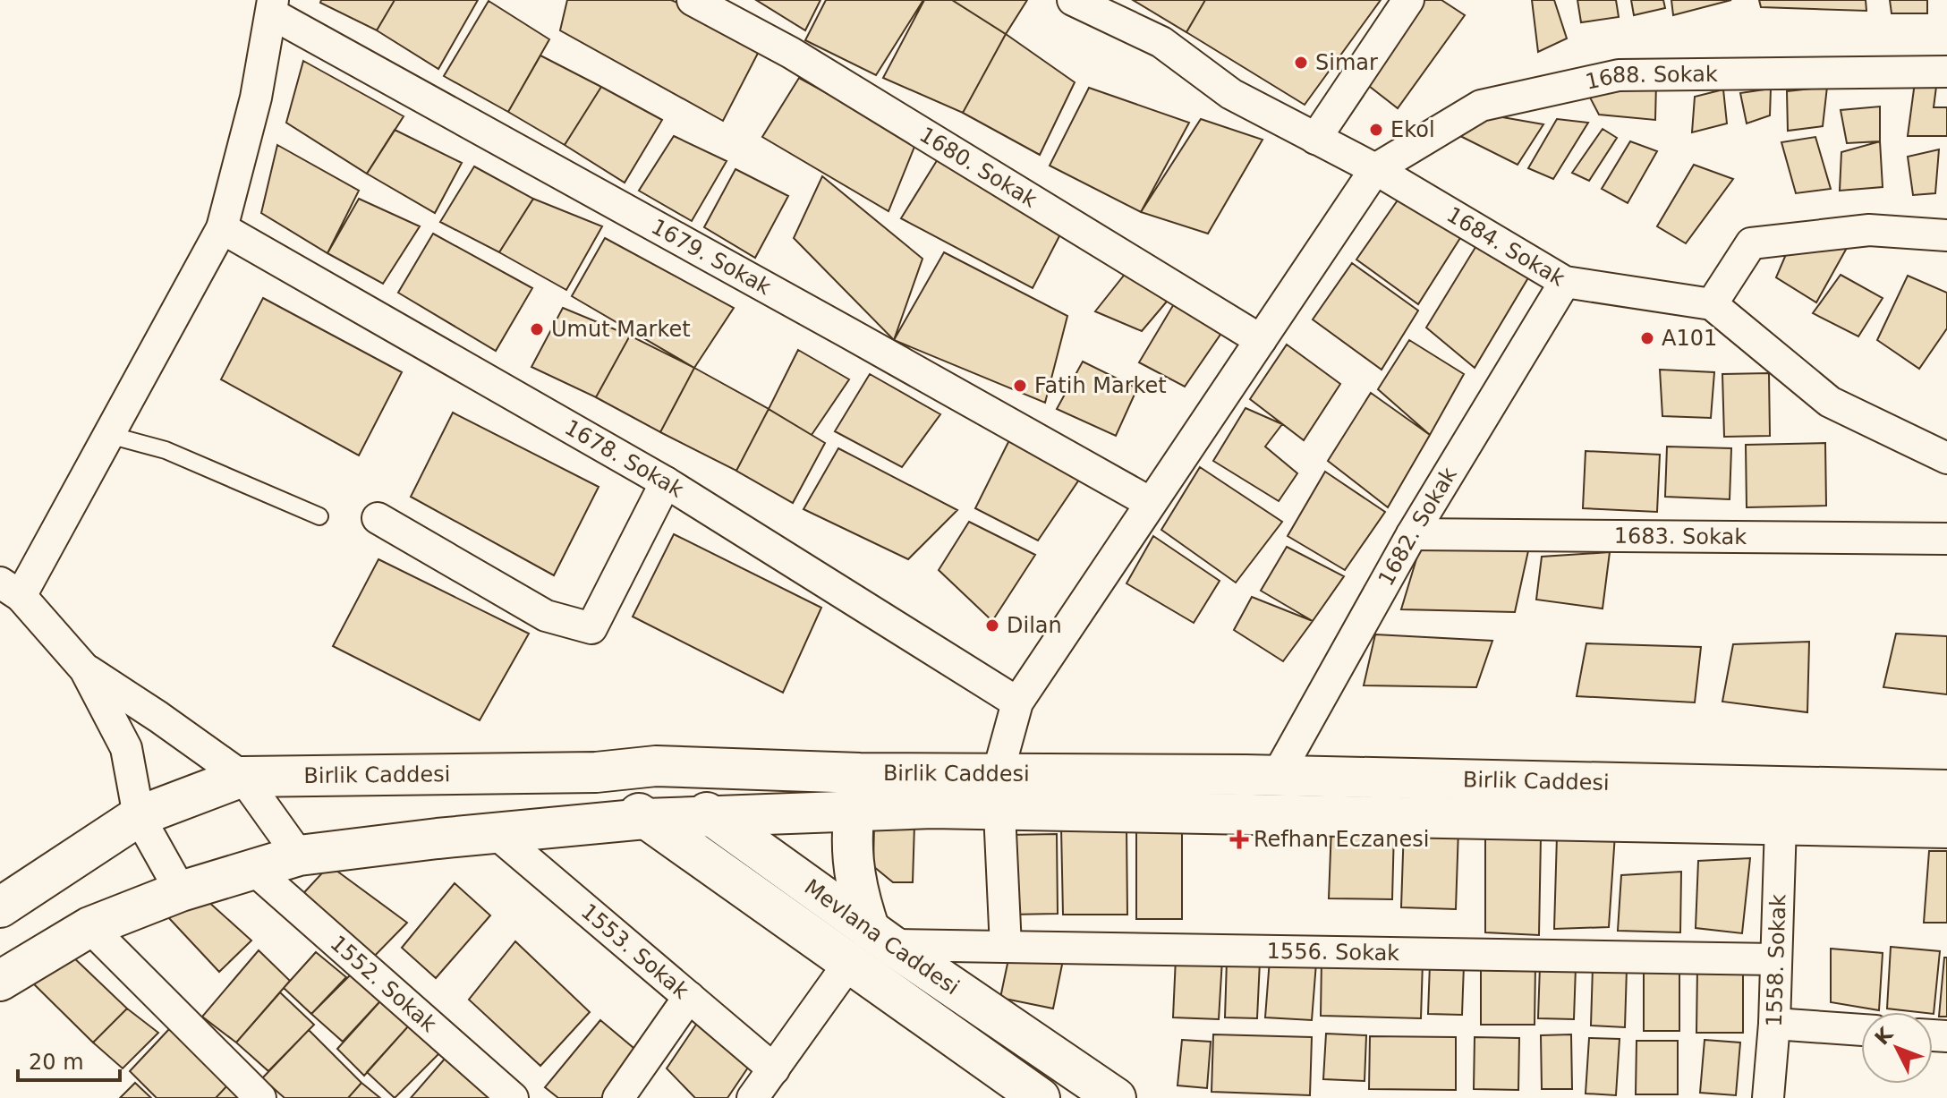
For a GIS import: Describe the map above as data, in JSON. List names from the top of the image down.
{
  "streets": {
    "main road": ["Birlik Caddesi", "Mevlana Caddesi"],
    "street": [
      "1688. Sokak",
      "1680. Sokak",
      "1684. Sokak",
      "1679. Sokak",
      "1678. Sokak",
      "1682. Sokak",
      "1683. Sokak",
      "1553. Sokak",
      "1556. Sokak",
      "1558. Sokak",
      "1552. Sokak"
    ]
  },
  "crossings": [
    ["1688. Sokak", "1684. Sokak"],
    ["1684. Sokak", "1682. Sokak"],
    ["1682. Sokak", "1683. Sokak"],
    ["1682. Sokak", "Birlik Caddesi"],
    ["Birlik Caddesi", "Mevlana Caddesi"],
    ["Birlik Caddesi", "1553. Sokak"],
    ["Birlik Caddesi", "1558. Sokak"],
    ["Birlik Caddesi", "1552. Sokak"],
    ["Mevlana Caddesi", "1556. Sokak"],
    ["1556. Sokak", "1558. Sokak"]
  ],
  "places": {
    "other": [
      "Simar",
      "Ekol",
      "Umut Market",
      "A101",
      "Fatih Market",
      "Dilan"
    ],
    "health": ["Refhan Eczanesi"]
  },
  "scale_bar": "20 m",
  "north": "top left"
}
